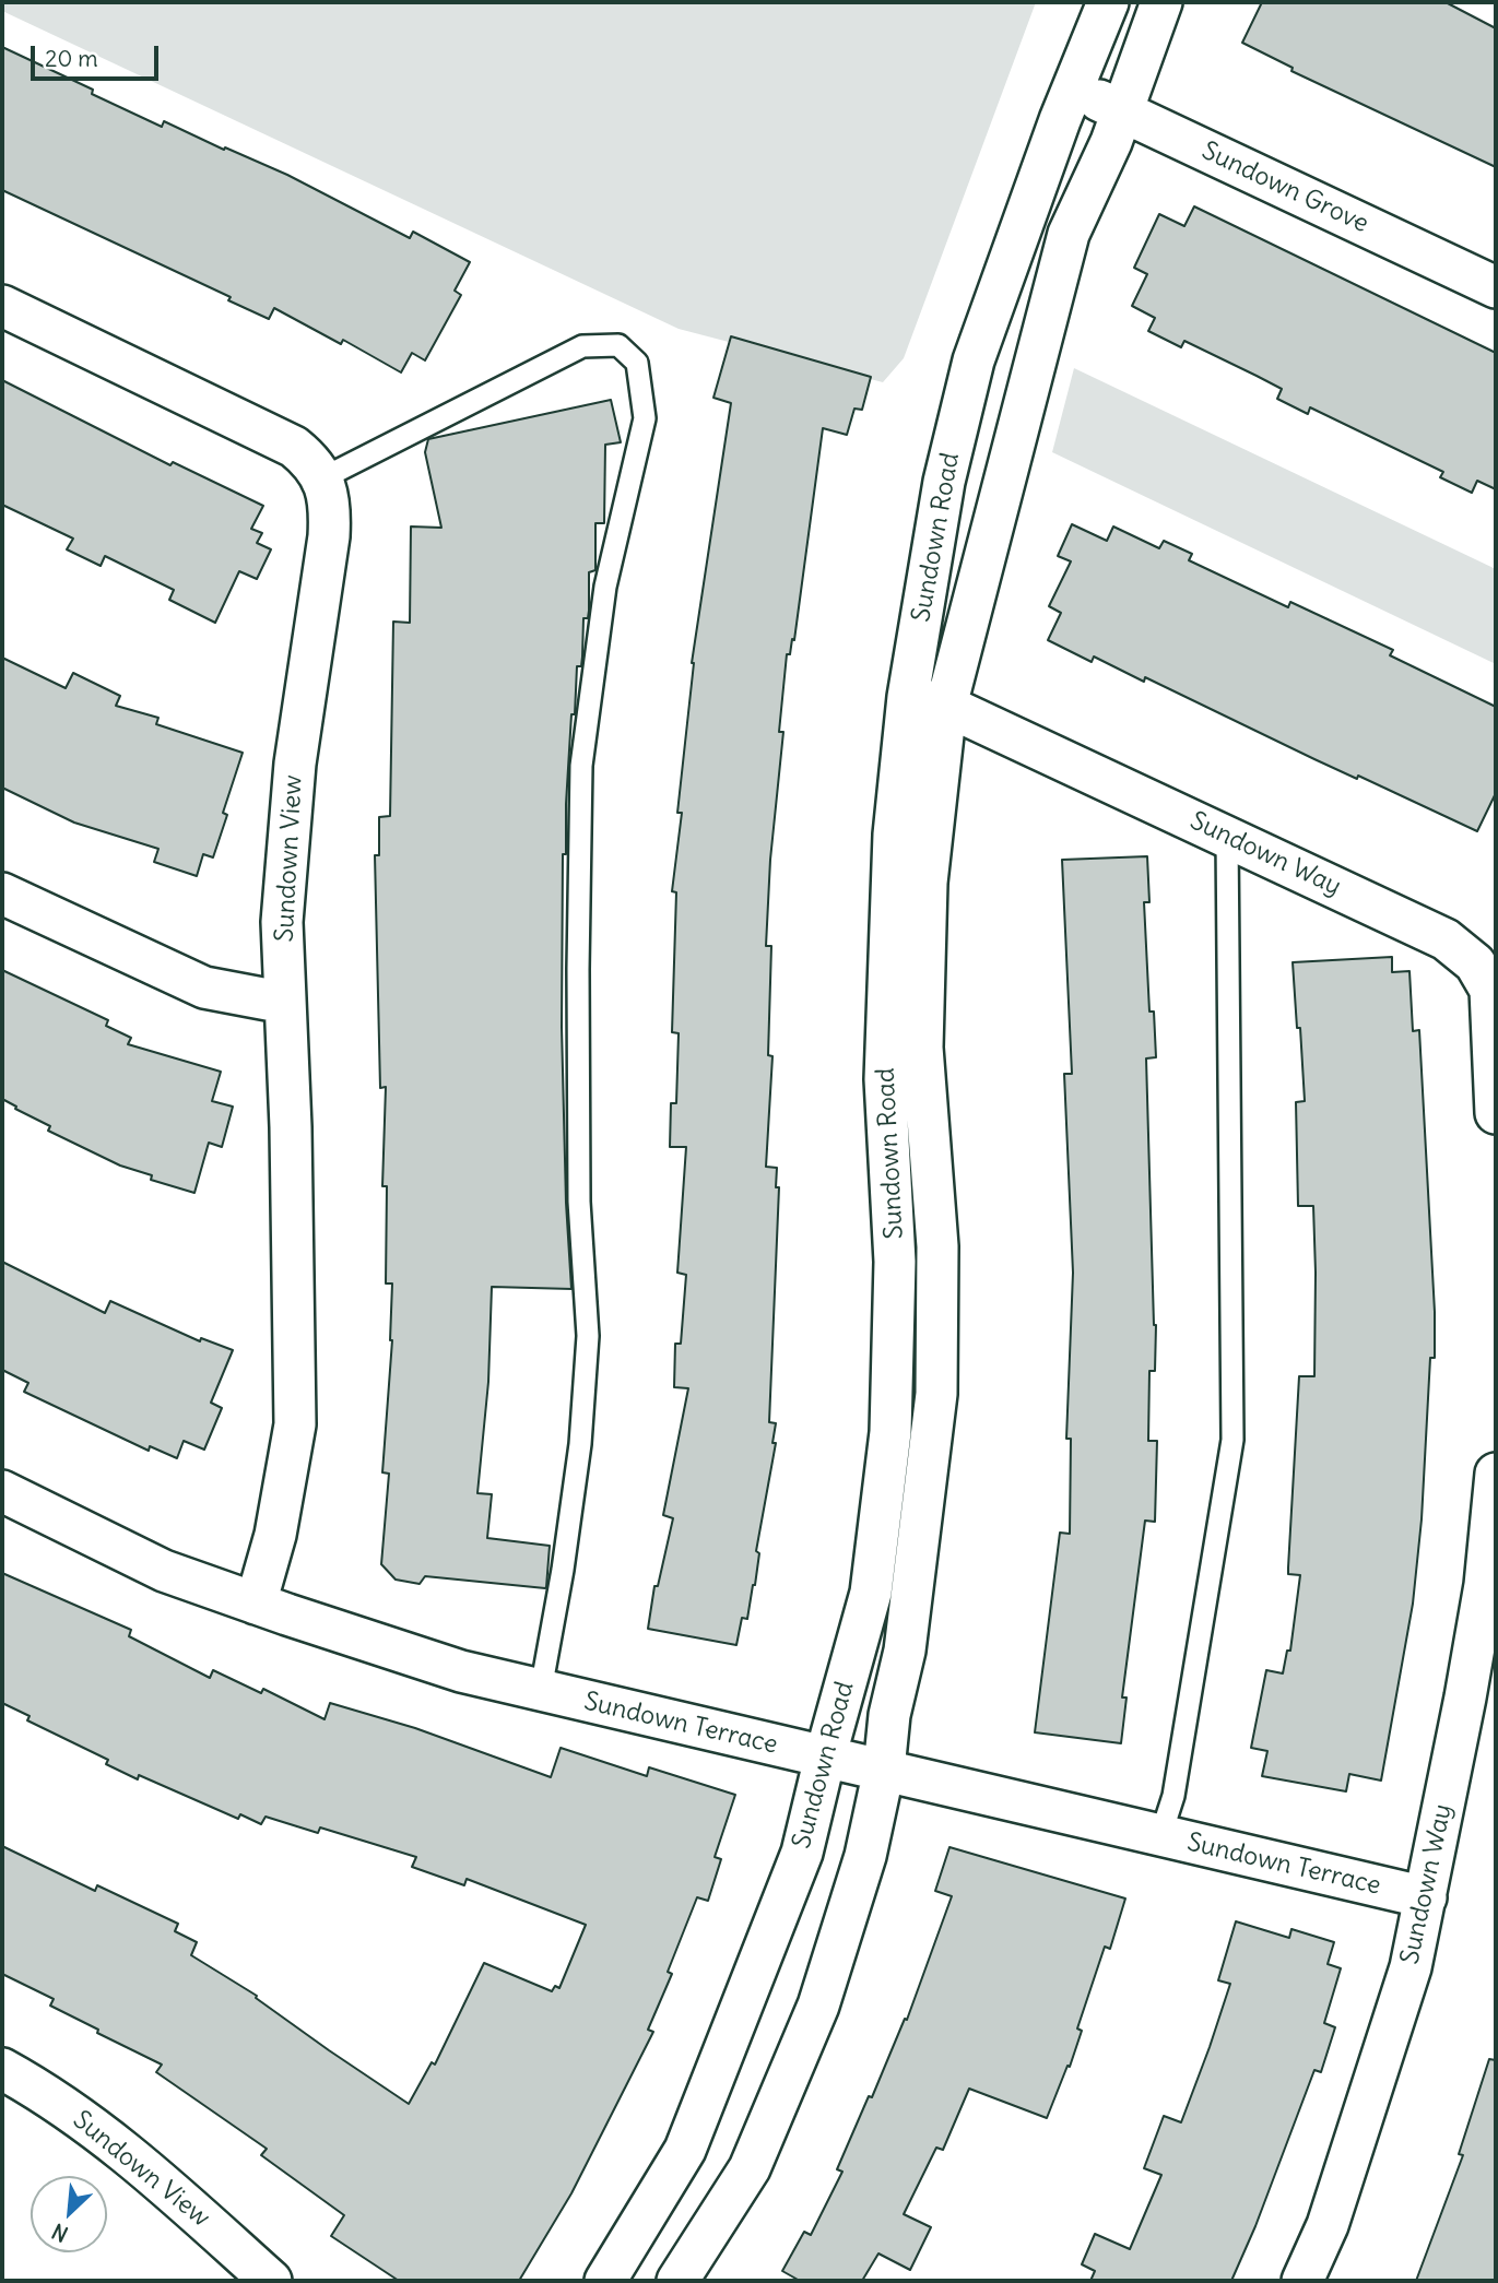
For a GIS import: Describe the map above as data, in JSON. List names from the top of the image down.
{
  "streets": {
    "street": [
      "Sundown Grove",
      "Sundown Road",
      "Sundown Way",
      "Sundown View",
      "Sundown Terrace"
    ]
  },
  "crossings": [
    ["Sundown Grove", "Sundown Road"],
    ["Sundown Road", "Sundown Way"],
    ["Sundown Road", "Sundown Terrace"],
    ["Sundown Way", "Sundown Terrace"],
    ["Sundown View", "Sundown Terrace"]
  ],
  "scale_bar": "20 m",
  "north": "bottom left"
}
